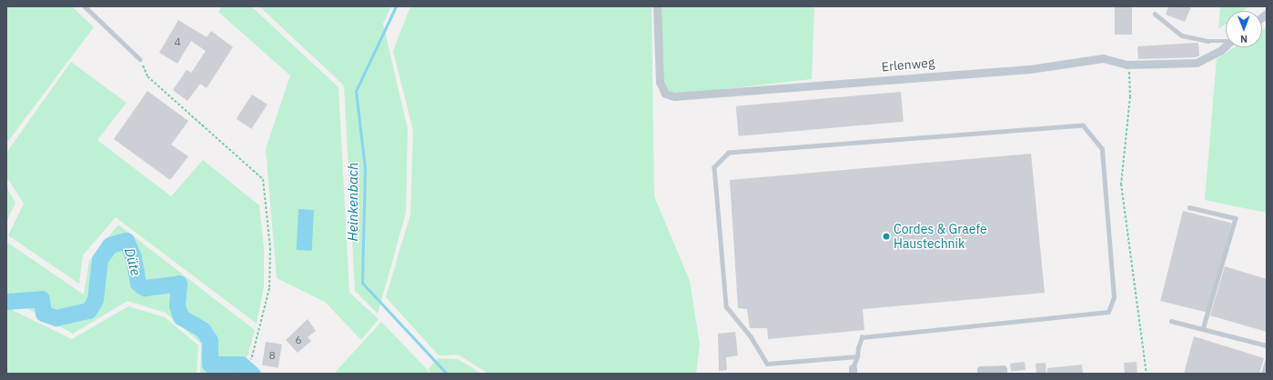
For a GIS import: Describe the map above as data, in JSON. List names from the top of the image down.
{
  "streets": {
    "street": ["Erlenweg"]
  },
  "water": ["Heinkenbach", "Düte"],
  "places": ["Cordes & Graefe Haustechnik"],
  "house_numbers": ["4", "6", "8"],
  "north": "bottom"
}
